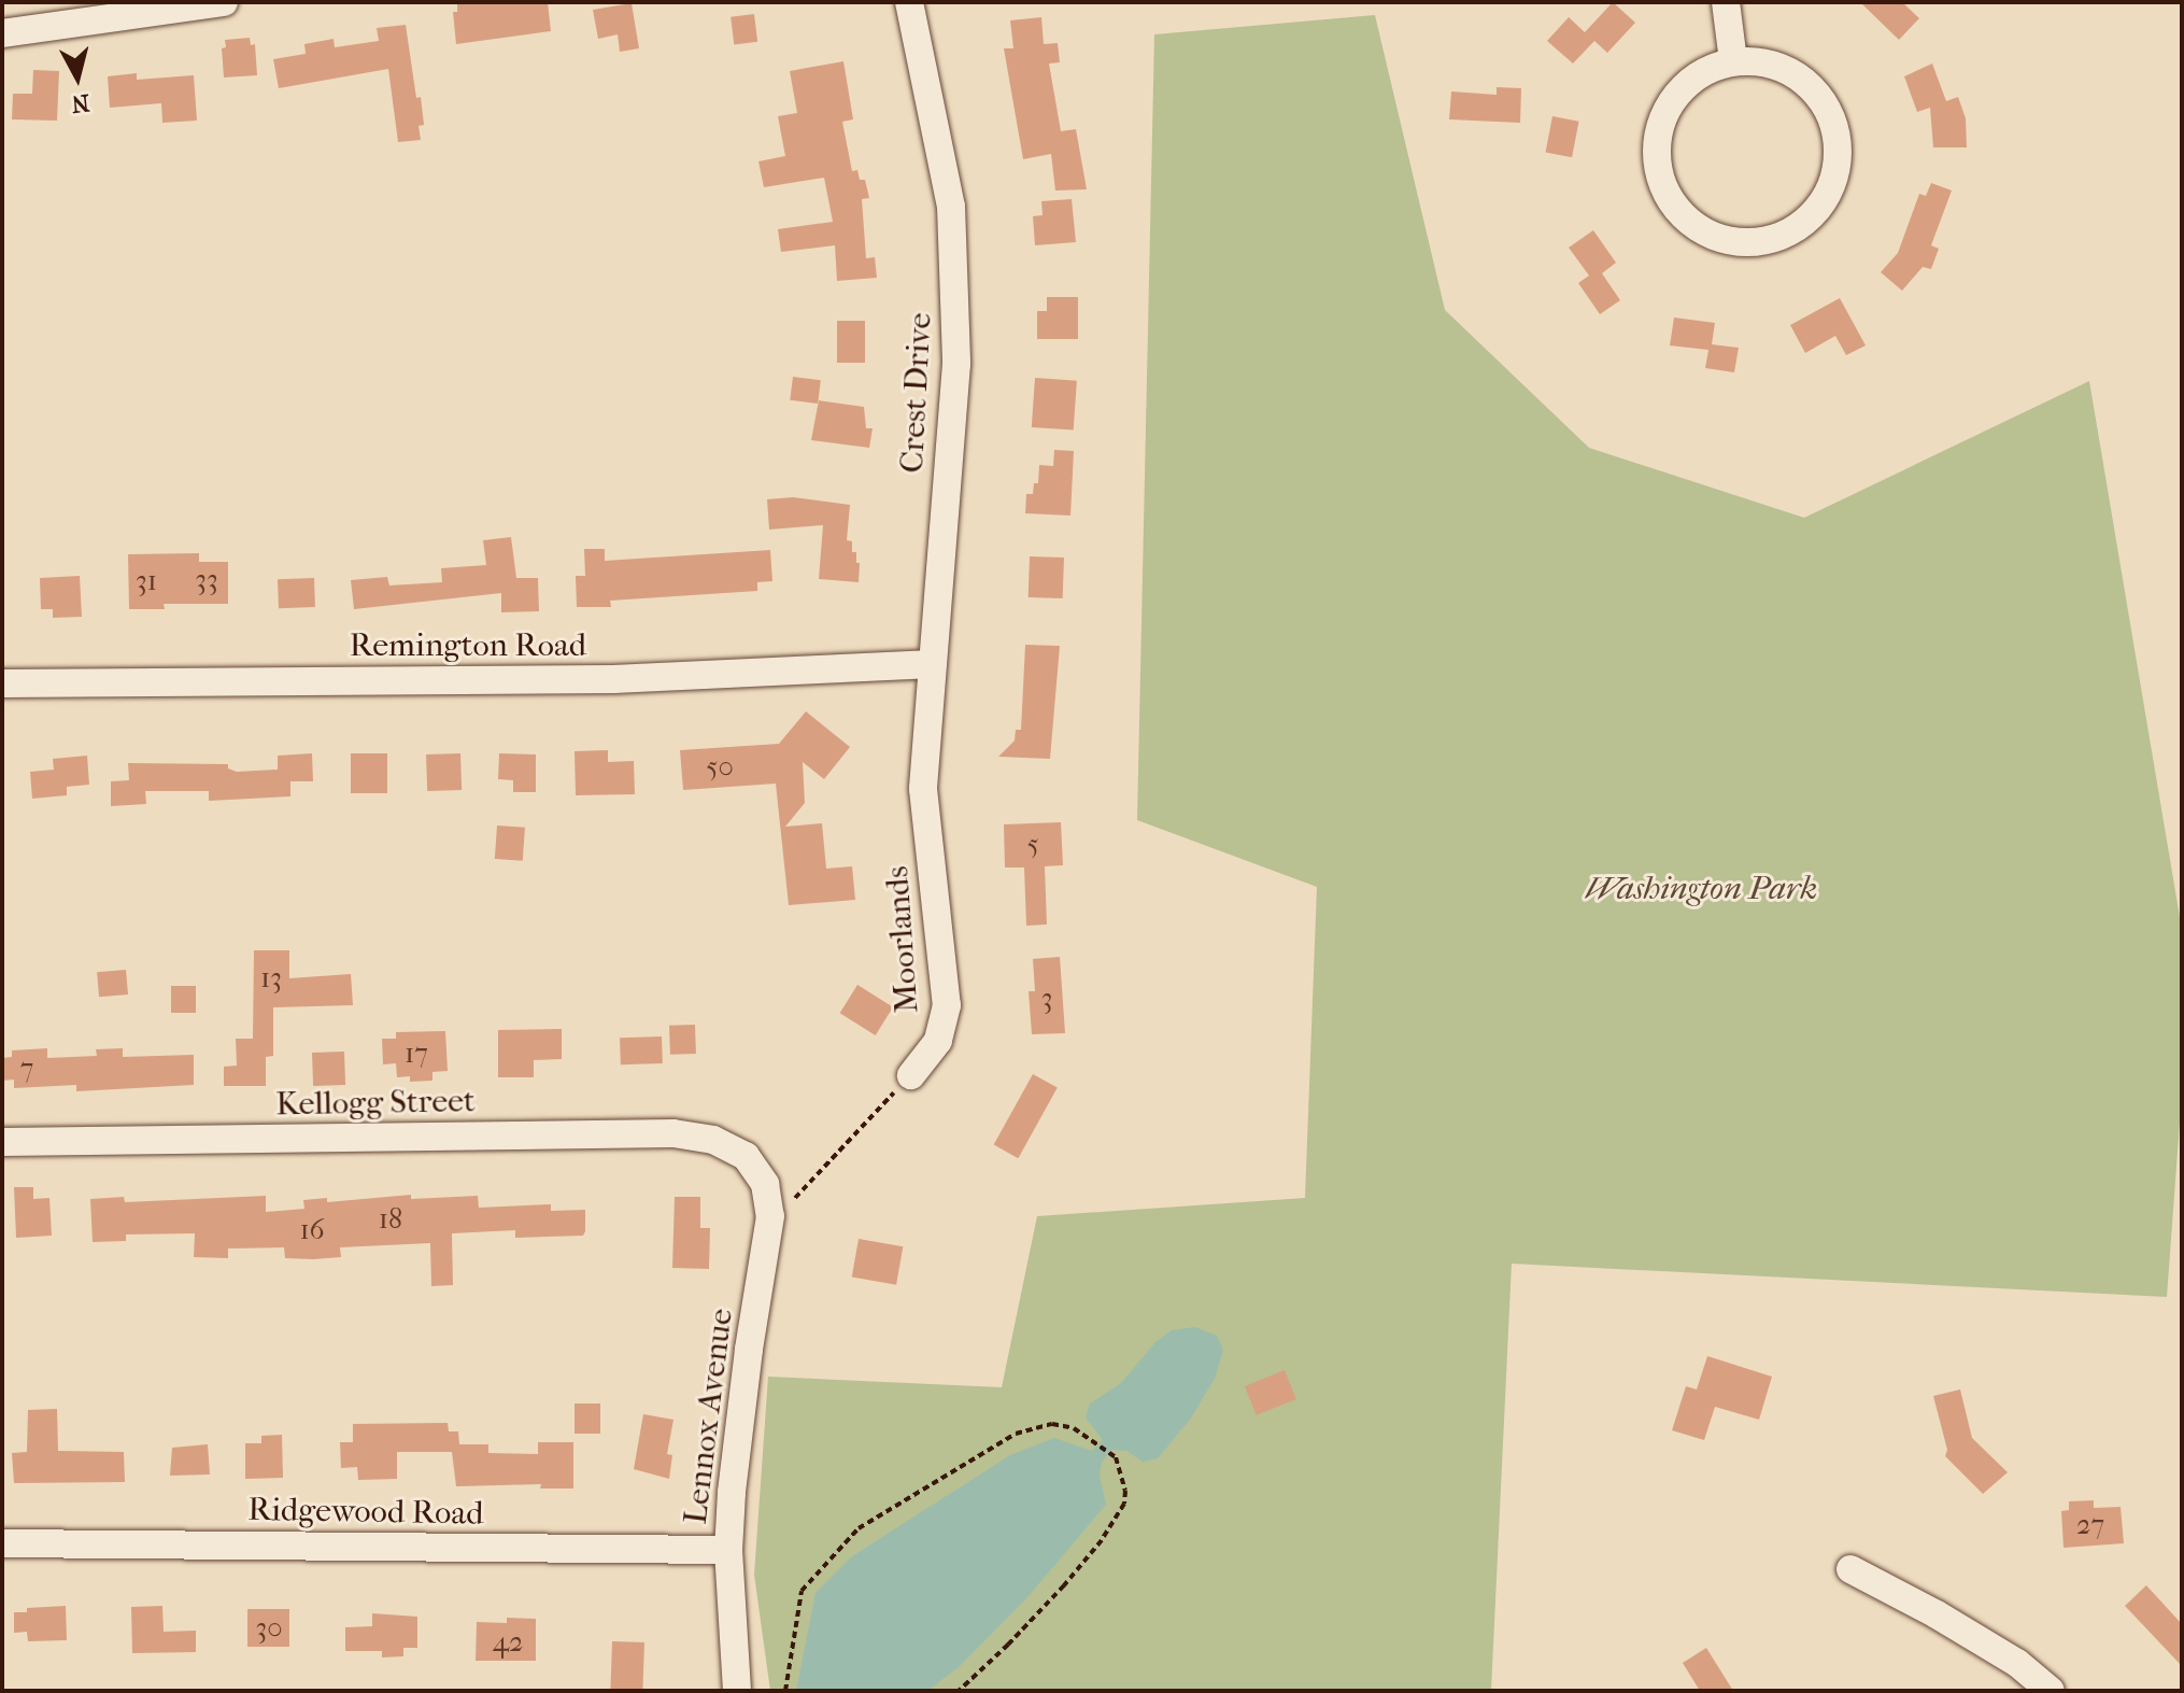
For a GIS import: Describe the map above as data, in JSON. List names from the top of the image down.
{
  "streets": {
    "street": [
      "Crest Drive",
      "Remington Road",
      "Moorlands",
      "Kellogg Street",
      "Lennox Avenue",
      "Ridgewood Road"
    ]
  },
  "crossings": [
    ["Crest Drive", "Remington Road"],
    ["Crest Drive", "Moorlands"],
    ["Kellogg Street", "Lennox Avenue"],
    ["Lennox Avenue", "Ridgewood Road"]
  ],
  "parks": ["Washington Park"],
  "house_numbers": [
    "33",
    "31",
    "50",
    "5",
    "13",
    "3",
    "17",
    "7",
    "18",
    "16",
    "27",
    "30",
    "42"
  ],
  "north": "bottom"
}
